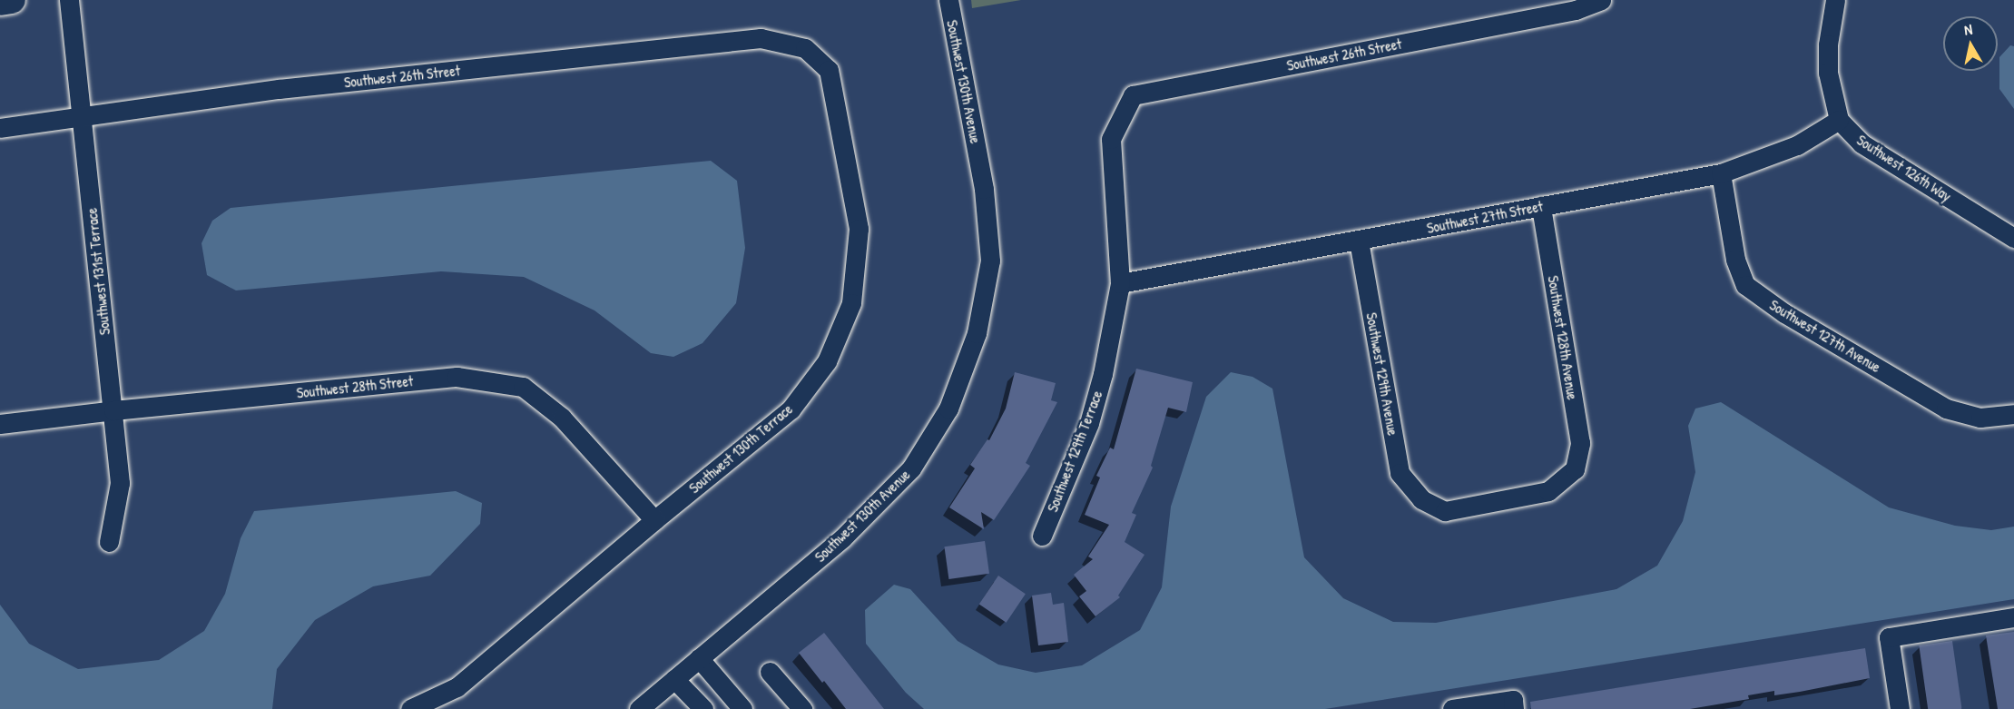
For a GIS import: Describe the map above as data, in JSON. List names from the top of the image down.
{
  "streets": {
    "street": [
      "Southwest 26th Street",
      "Southwest 130th Avenue",
      "Southwest 126th Way",
      "Southwest 27th Street",
      "Southwest 131st Terrace",
      "Southwest 127th Avenue",
      "Southwest 128th Avenue",
      "Southwest 129th Avenue",
      "Southwest 28th Street",
      "Southwest 130th Terrace",
      "Southwest 129th Terrace"
    ]
  },
  "crossings": [
    ["Southwest 26th Street", "Southwest 131st Terrace"],
    ["Southwest 26th Street", "Southwest 130th Terrace"],
    ["Southwest 26th Street", "Southwest 129th Terrace"],
    ["Southwest 126th Way", "Southwest 27th Street"],
    ["Southwest 27th Street", "Southwest 127th Avenue"],
    ["Southwest 27th Street", "Southwest 128th Avenue"],
    ["Southwest 27th Street", "Southwest 129th Avenue"],
    ["Southwest 27th Street", "Southwest 129th Terrace"],
    ["Southwest 131st Terrace", "Southwest 28th Street"],
    ["Southwest 128th Avenue", "Southwest 129th Avenue"],
    ["Southwest 28th Street", "Southwest 130th Terrace"]
  ],
  "north": "top"
}
